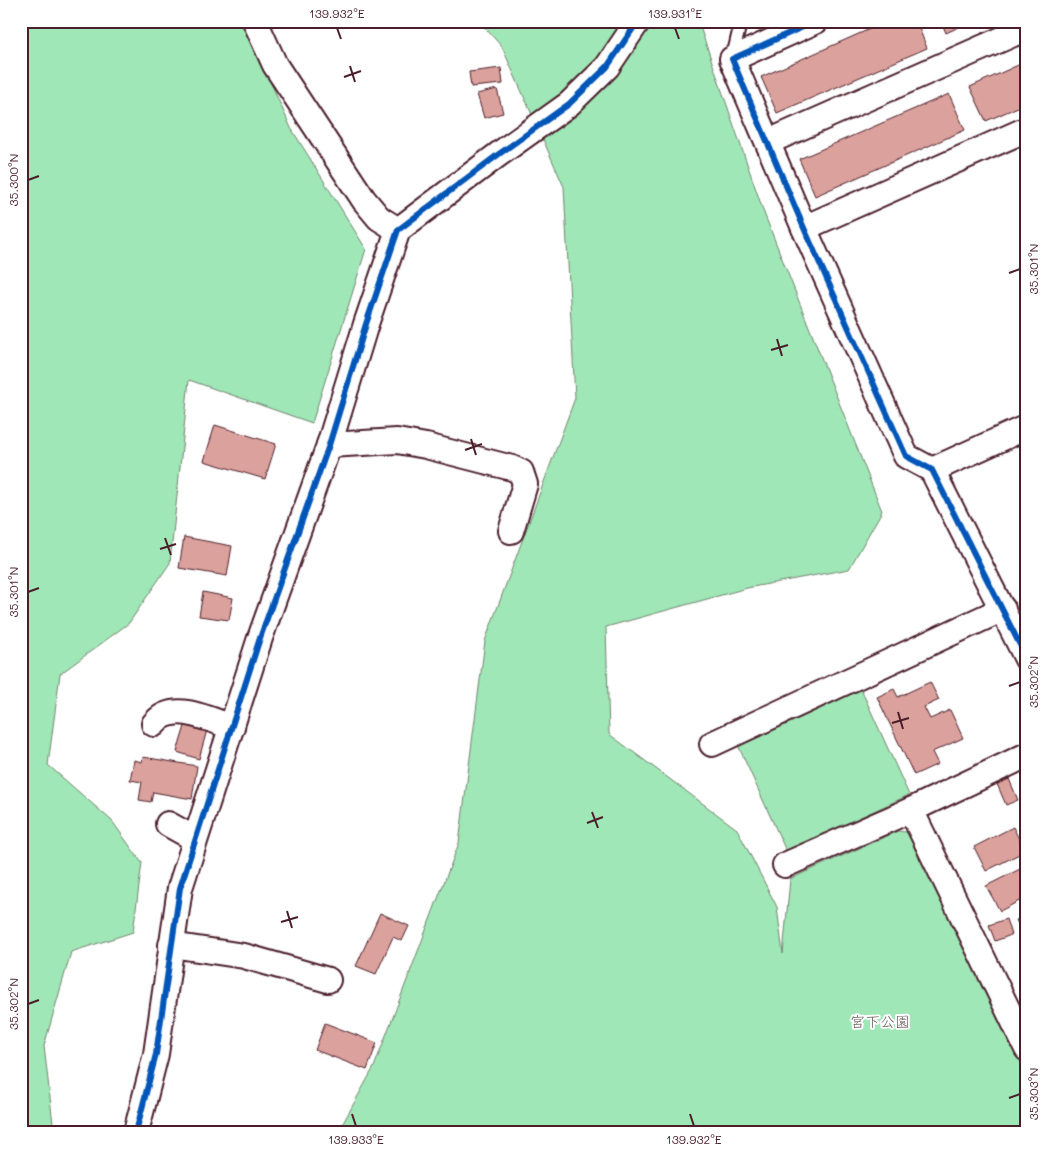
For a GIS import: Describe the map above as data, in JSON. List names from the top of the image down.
{
  "parks": ["宮下公園"],
  "coordinates": [
    "139.932°E",
    "139.931°E",
    "35.300°N",
    "35.301°N",
    "35.302°N",
    "35.303°N",
    "139.933°E"
  ]
}
